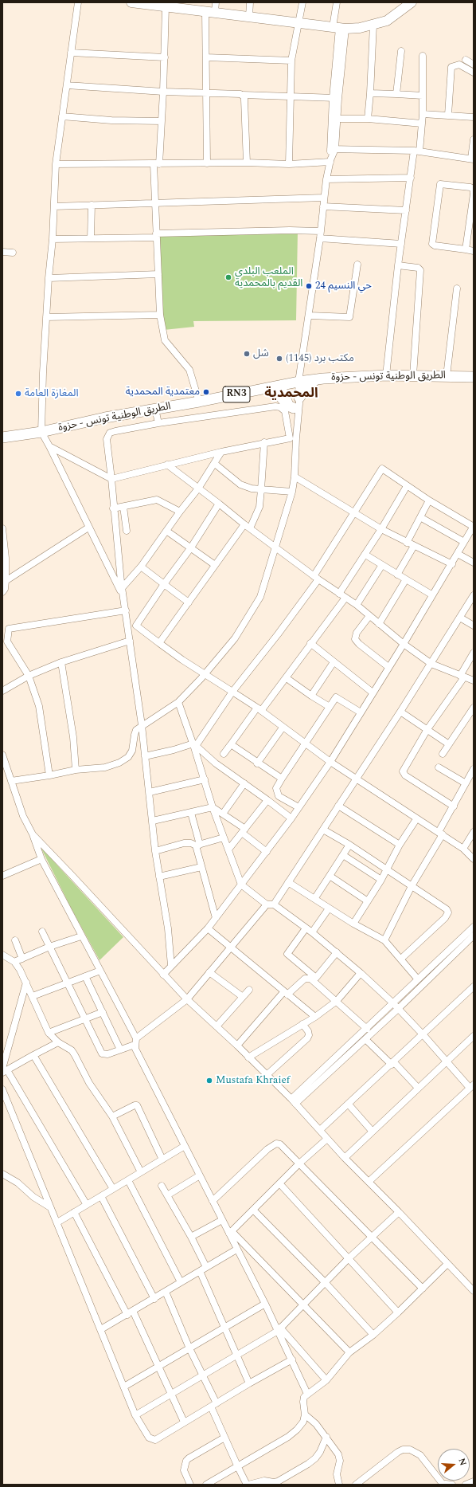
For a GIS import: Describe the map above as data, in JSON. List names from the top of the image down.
{
  "streets": {
    "main road": ["الطريق الوطنية تونس - حزوة", "RN3"]
  },
  "districts": ["المحمدية"],
  "places": [
    "الملعب البلدي القديم بالمحمدية",
    "حي النسيم 24",
    "شل",
    "مكتب برد (1145)",
    "معتمدية المحمدية",
    "المغازة العامة",
    "Mustafa Khraief"
  ],
  "north": "right"
}
